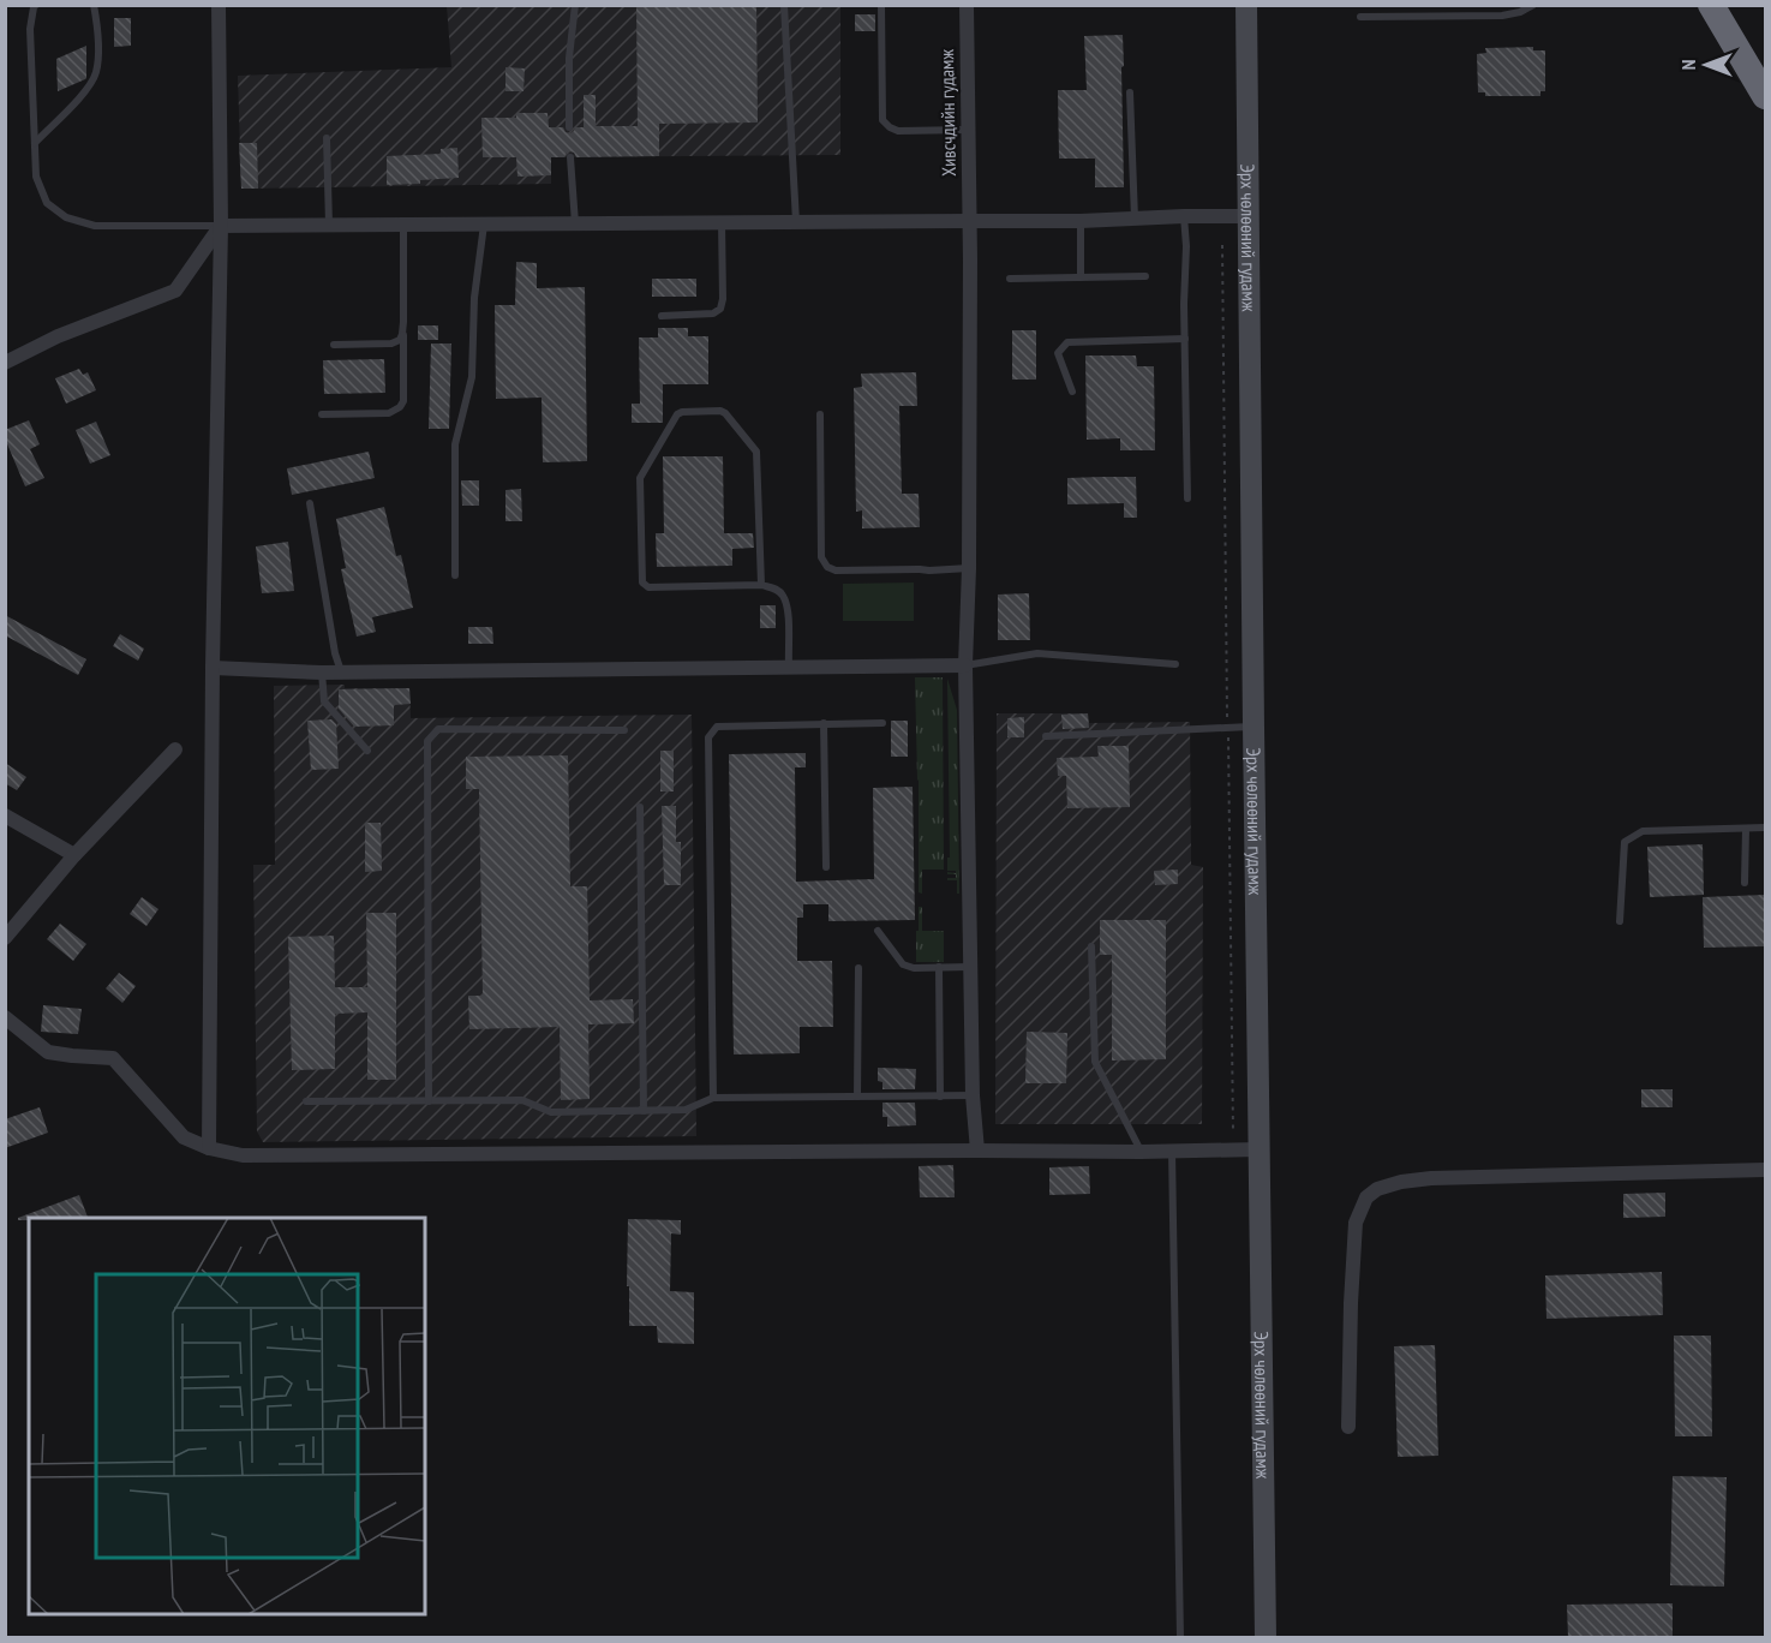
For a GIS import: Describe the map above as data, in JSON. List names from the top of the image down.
{
  "streets": {
    "main road": ["Эрх чөлөөний гудамж"],
    "street": ["Хивсчдийн гудамж"]
  },
  "north": "left"
}
